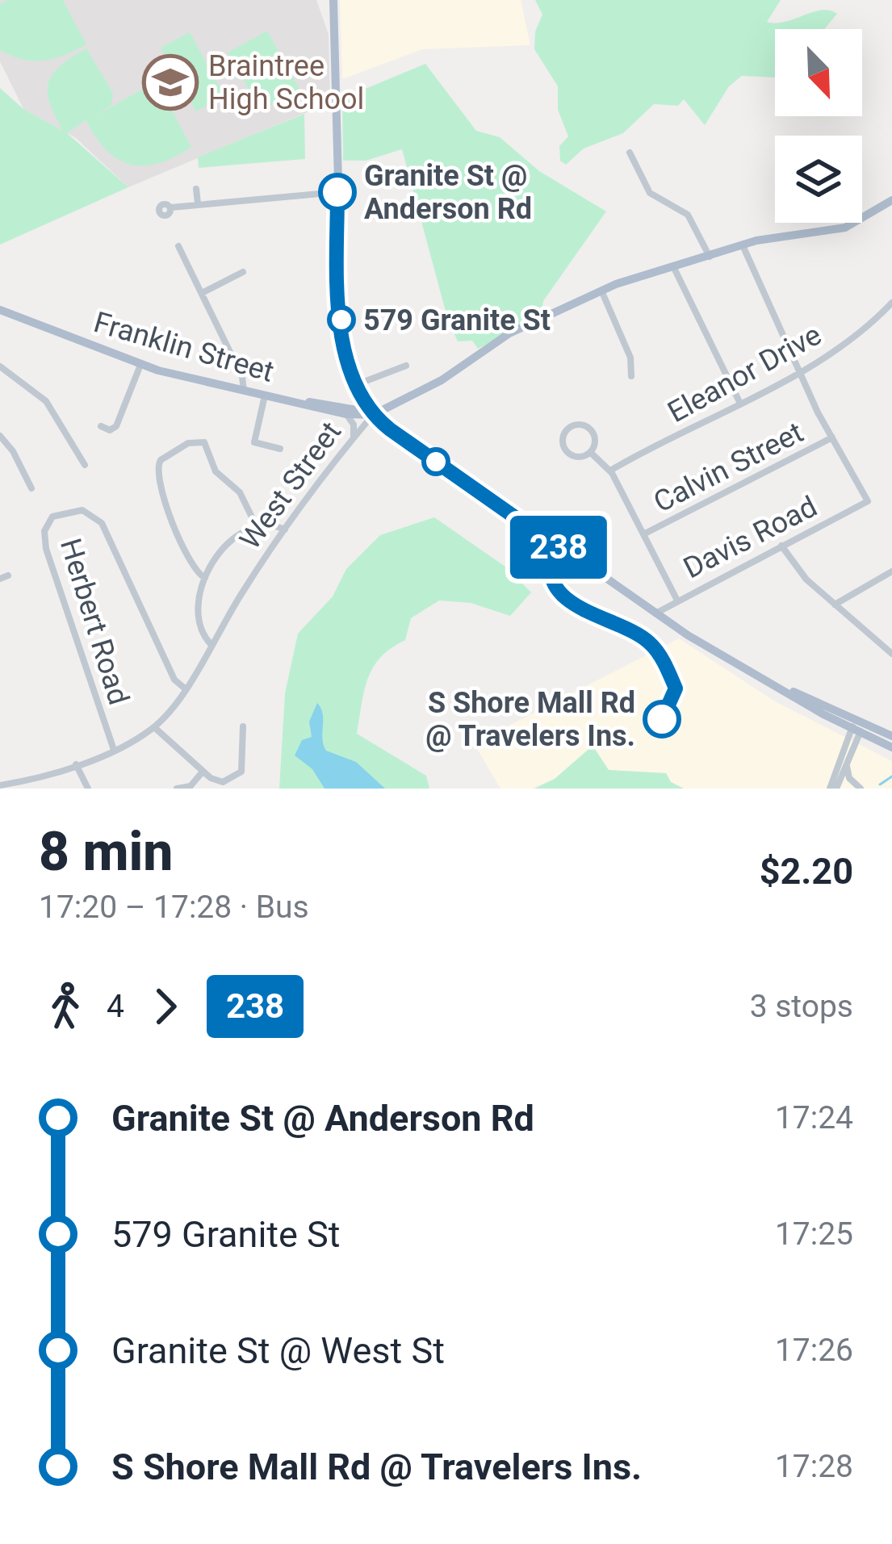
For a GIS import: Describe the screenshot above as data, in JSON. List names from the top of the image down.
{
  "streets": {
    "main road": ["Franklin Street", "West Street"],
    "street": [
      "Eleanor Drive",
      "Calvin Street",
      "Davis Road",
      "Herbert Road"
    ]
  },
  "crossings": [
    ["Franklin Street", "West Street"],
    ["Calvin Street", "Davis Road"],
    ["West Street", "Herbert Road"]
  ],
  "places": {
    "school or university": ["Braintree High School"],
    "other": ["Granite St @ Anderson Rd", "579 Granite St", "S Shore Mall Rd @ Travelers Ins."]
  },
  "lines": ["bus line 238"],
  "north": "bottom right",
  "page": {
    "on_map": "238",
    "heading": ["8 min", "17:20 – 17:28 · Bus", "$2.20"],
    "legs": ["4", "238", "3 stops"],
    "list": [
      {
        "name": "Granite St @ Anderson Rd",
        "value": "17:24"
      },
      {
        "name": "579 Granite St",
        "value": "17:25"
      },
      {
        "name": "Granite St @ West St",
        "value": "17:26"
      },
      {
        "name": "S Shore Mall Rd @ Travelers Ins.",
        "value": "17:28"
      }
    ]
  }
}
